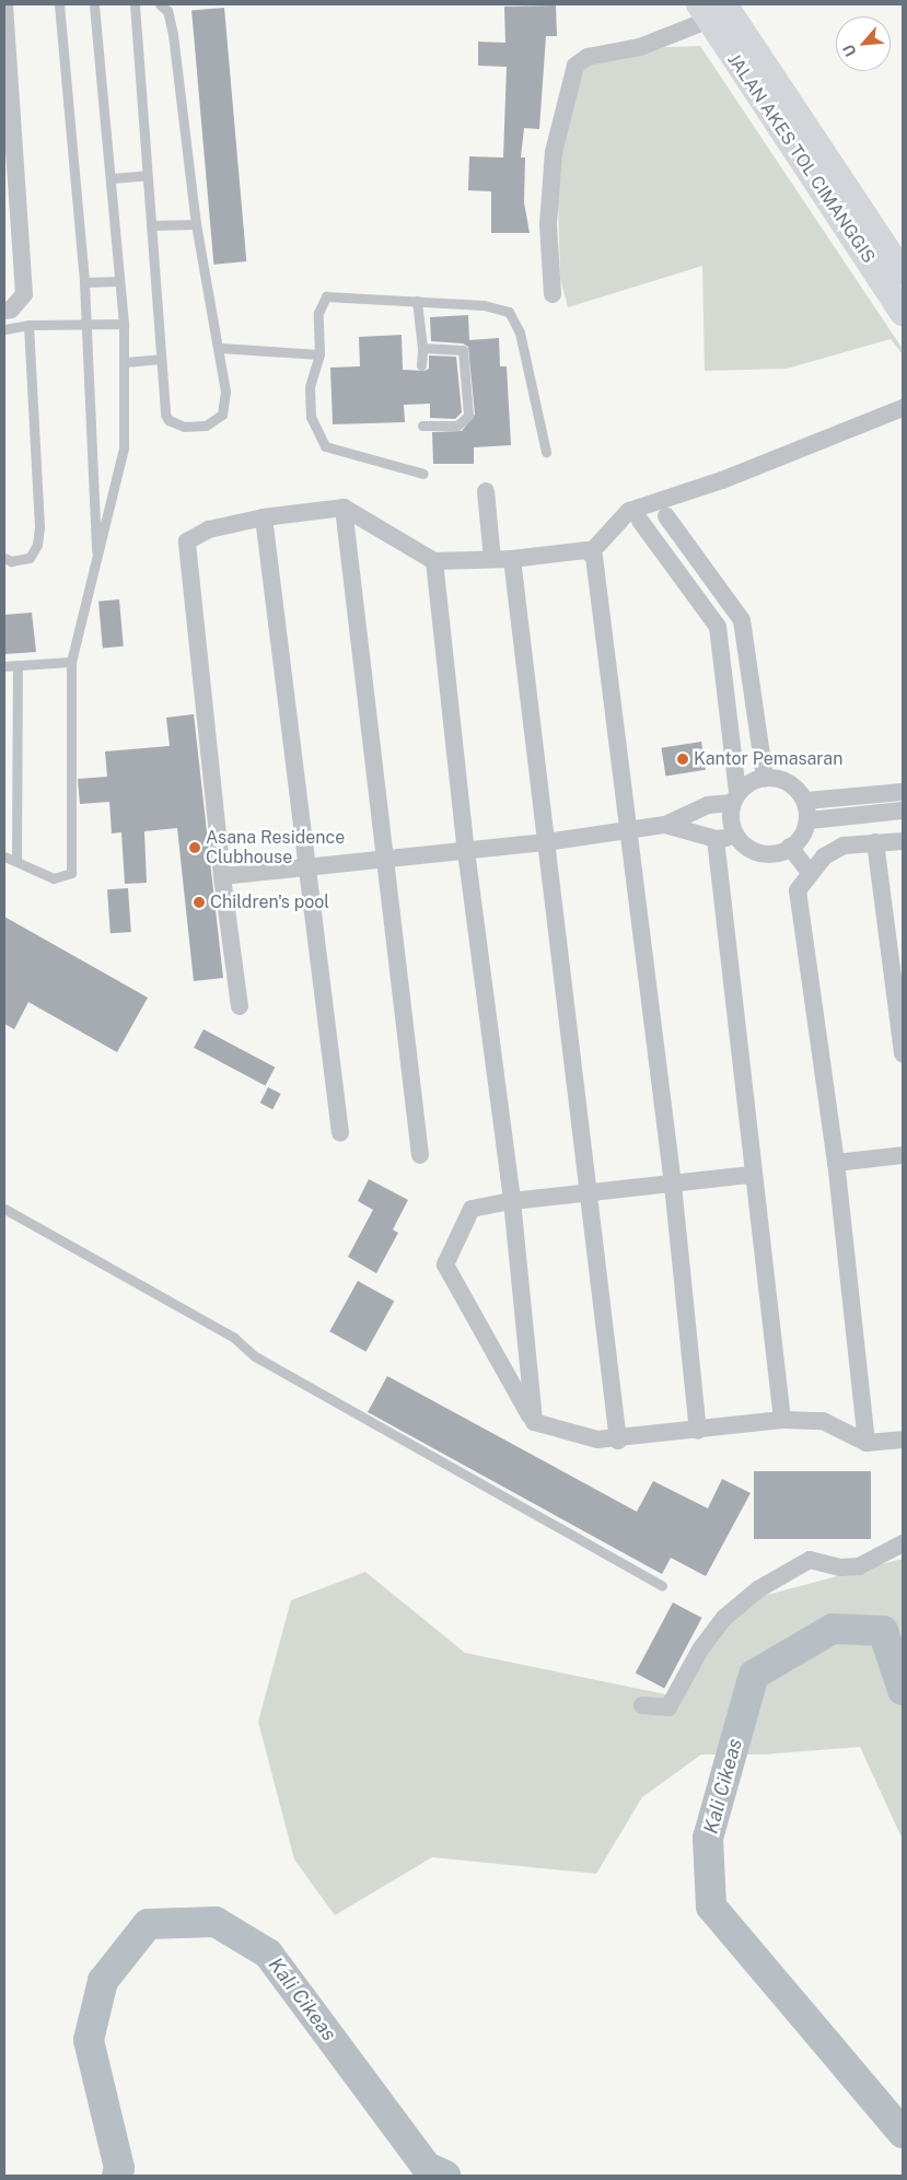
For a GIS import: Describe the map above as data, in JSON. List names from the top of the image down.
{
  "streets": {
    "main road": ["JALAN AKES TOL CIMANGGIS"]
  },
  "water": ["Kali Cikeas"],
  "places": ["Kantor Pemasaran", "Asana Residence Clubhouse", "Children's pool"],
  "north": "bottom left"
}
